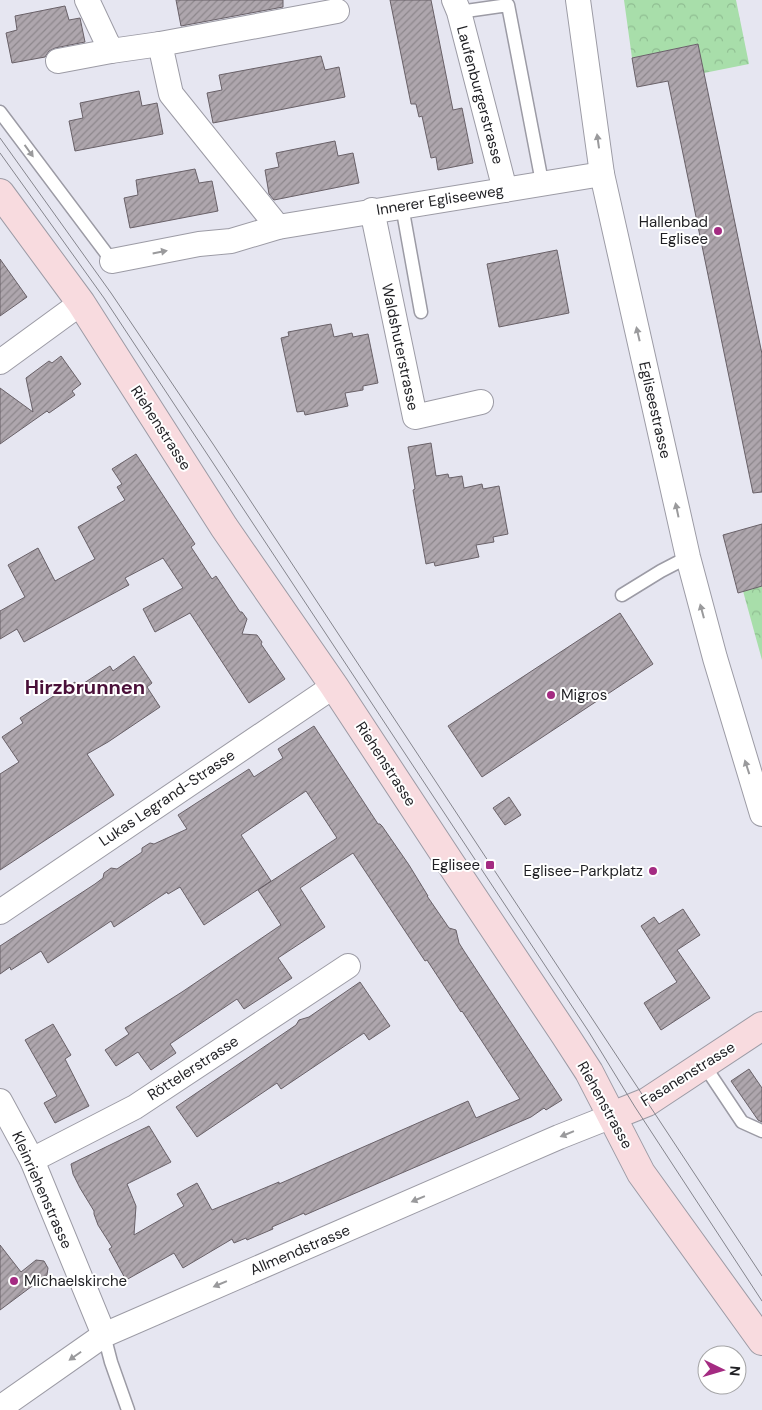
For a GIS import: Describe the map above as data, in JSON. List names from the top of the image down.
{
  "streets": {
    "main road": ["Riehenstrasse", "Fasanenstrasse"],
    "street": [
      "Laufenburgerstrasse",
      "Innerer Egliseeweg",
      "Waldshuterstrasse",
      "Egliseestrasse",
      "Lukas Legrand-Strasse",
      "Röttelerstrasse",
      "Kleinriehenstrasse",
      "Allmendstrasse"
    ]
  },
  "crossings": [
    ["Laufenburgerstrasse", "Innerer Egliseeweg"],
    ["Innerer Egliseeweg", "Waldshuterstrasse"],
    ["Innerer Egliseeweg", "Egliseestrasse"],
    ["Riehenstrasse", "Lukas Legrand-Strasse"],
    ["Riehenstrasse", "Fasanenstrasse"],
    ["Riehenstrasse", "Allmendstrasse"],
    ["Röttelerstrasse", "Kleinriehenstrasse"],
    ["Fasanenstrasse", "Allmendstrasse"],
    ["Kleinriehenstrasse", "Allmendstrasse"]
  ],
  "one_way": ["Egliseestrasse", "Allmendstrasse"],
  "districts": ["Hirzbrunnen"],
  "places": {
    "other": [
      "Hallenbad Eglisee",
      "Migros",
      "Eglisee-Parkplatz",
      "Michaelskirche"
    ],
    "transit": ["Eglisee"]
  },
  "north": "right"
}
